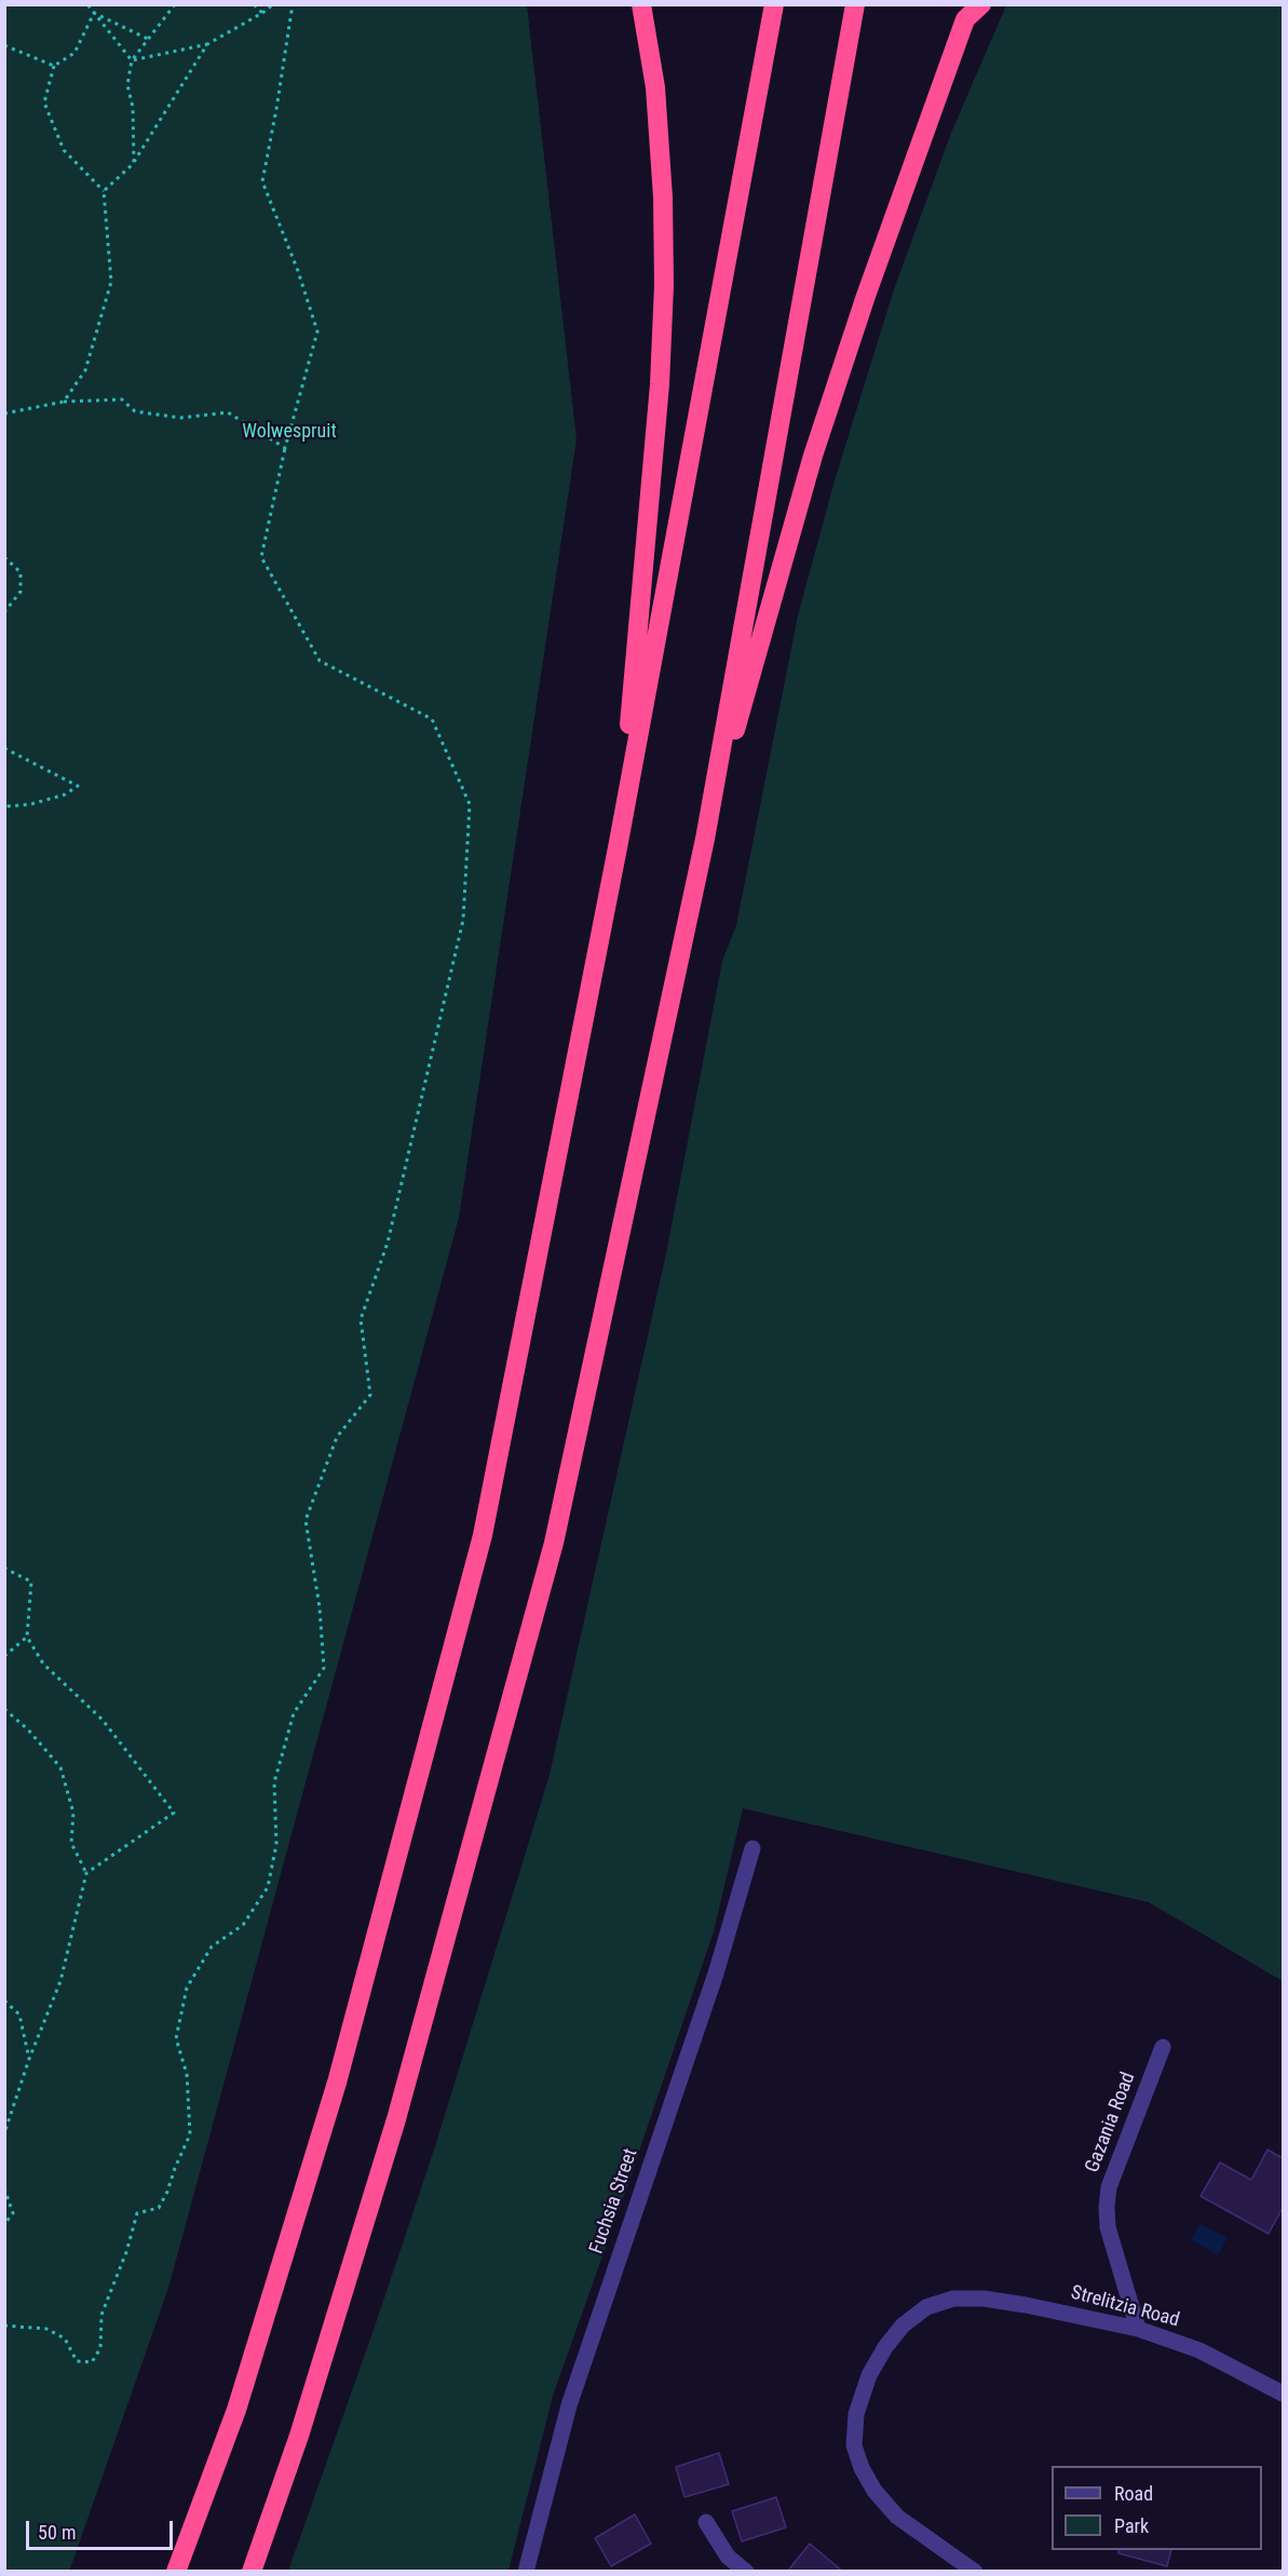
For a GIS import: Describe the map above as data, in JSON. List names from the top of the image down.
{
  "streets": {
    "street": ["Gazania Road", "Fuchsia Street", "Strelitzia Road"]
  },
  "crossings": [
    ["Gazania Road", "Strelitzia Road"]
  ],
  "parks": ["Wolwespruit"],
  "legend": ["Road", "Park"],
  "scale_bar": "50 m"
}
